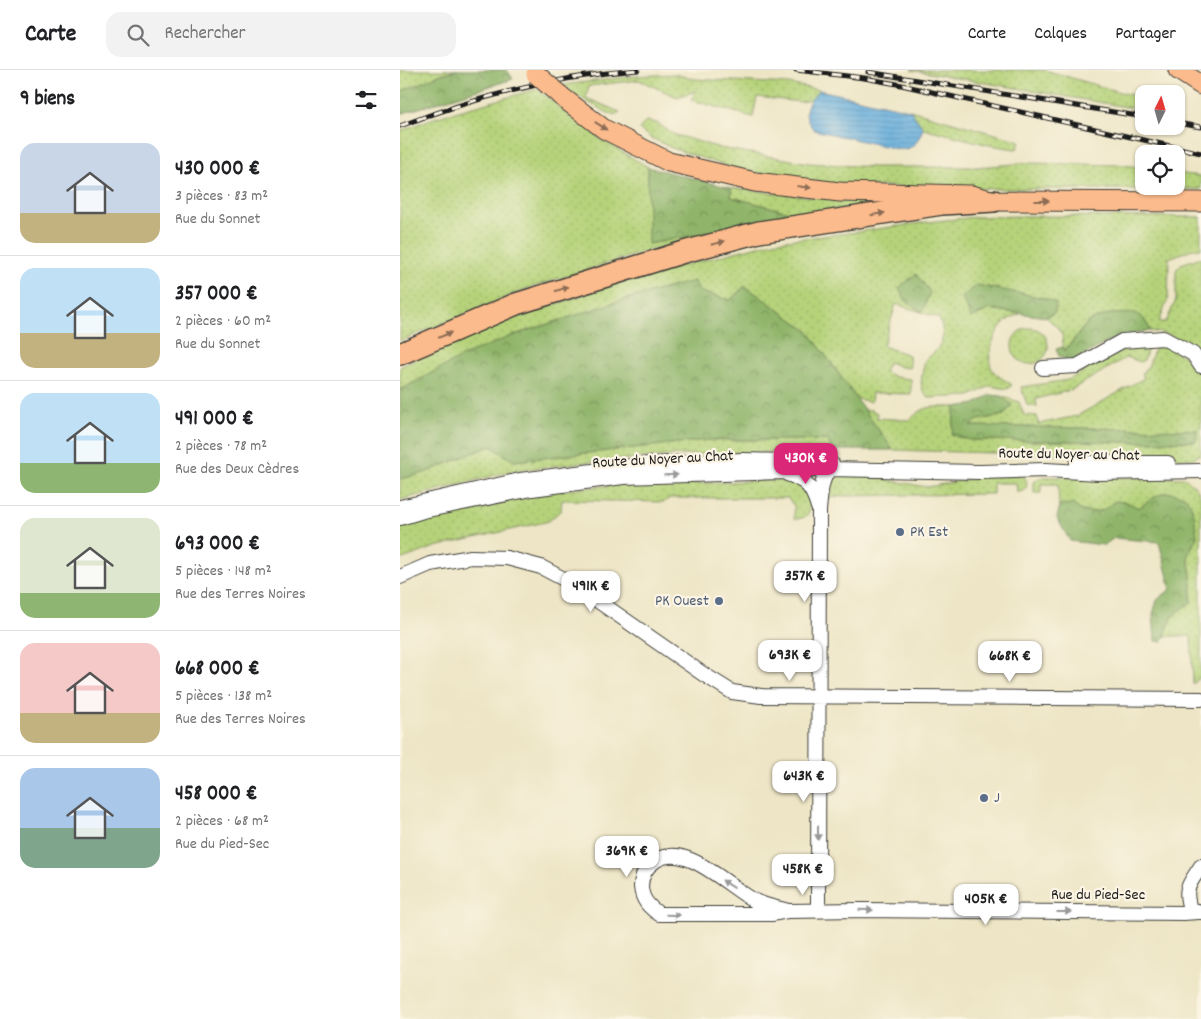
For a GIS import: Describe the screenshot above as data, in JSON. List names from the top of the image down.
{
  "streets": {
    "street": ["Route du Noyer au Chat", "Rue du Pied-Sec"]
  },
  "one_way": ["Rue du Pied-Sec"],
  "places": ["PK Est", "PK Ouest", "J"],
  "north": "top",
  "page": {
    "header": "Carte",
    "search": "Rechercher",
    "nav": ["Carte", "Calques", "Partager"],
    "heading": "9 biens",
    "list": [
      {
        "name": "430 000 €",
        "note": "3 pièces · 83 m² · Rue du Sonnet"
      },
      {
        "name": "357 000 €",
        "note": "2 pièces · 60 m² · Rue du Sonnet"
      },
      {
        "name": "491 000 €",
        "note": "2 pièces · 78 m² · Rue des Deux Cèdres"
      },
      {
        "name": "693 000 €",
        "note": "5 pièces · 148 m² · Rue des Terres Noires"
      },
      {
        "name": "668 000 €",
        "note": "5 pièces · 138 m² · Rue des Terres Noires"
      },
      {
        "name": "458 000 €",
        "note": "2 pièces · 68 m² · Rue du Pied-Sec"
      }
    ],
    "price": [
      "430K €",
      "357K €",
      "491K €",
      "693K €",
      "668K €",
      "643K €",
      "369K €",
      "458K €",
      "405K €"
    ]
  }
}
